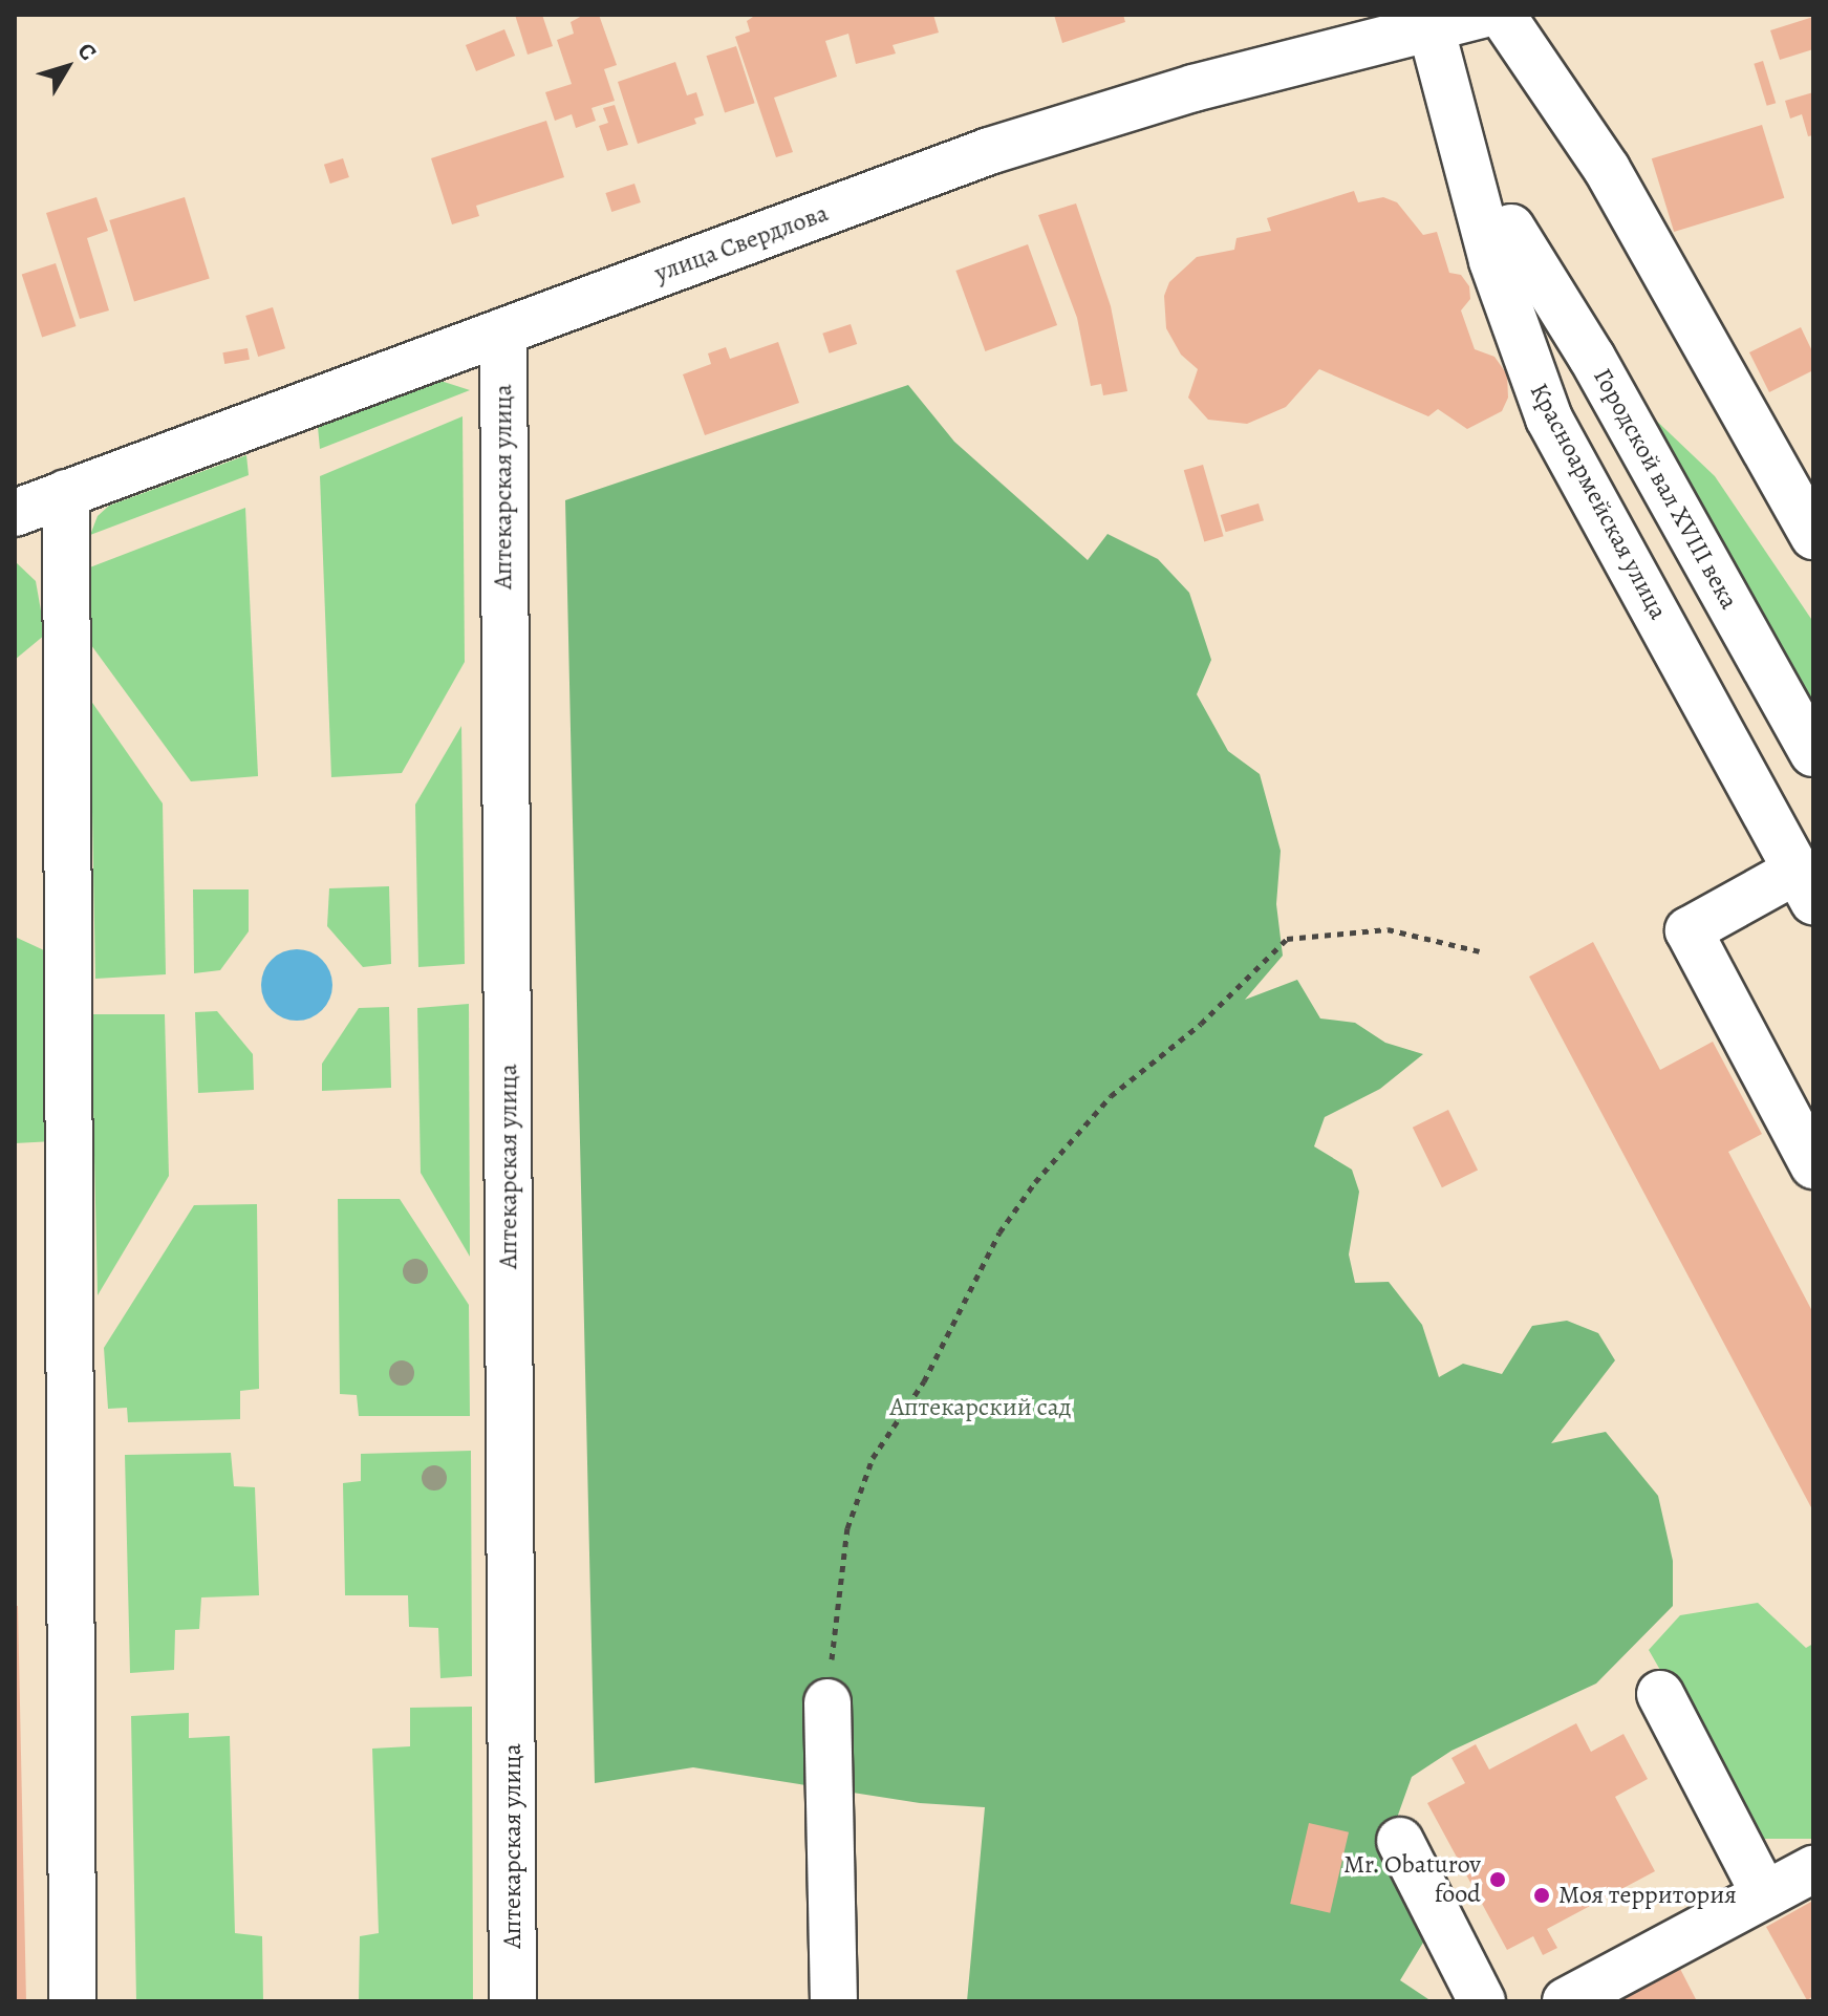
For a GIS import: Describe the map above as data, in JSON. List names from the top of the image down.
{
  "streets": {
    "street": [
      "улица Свердлова",
      "Аптекарская улица",
      "Городской вал XVIII века",
      "Красноармейская улица"
    ]
  },
  "crossings": [
    ["улица Свердлова", "Аптекарская улица"],
    ["улица Свердлова", "Красноармейская улица"]
  ],
  "parks": ["Аптекарский сад"],
  "places": ["Mr. Obaturov food", "Моя территория"],
  "north": "top right"
}
